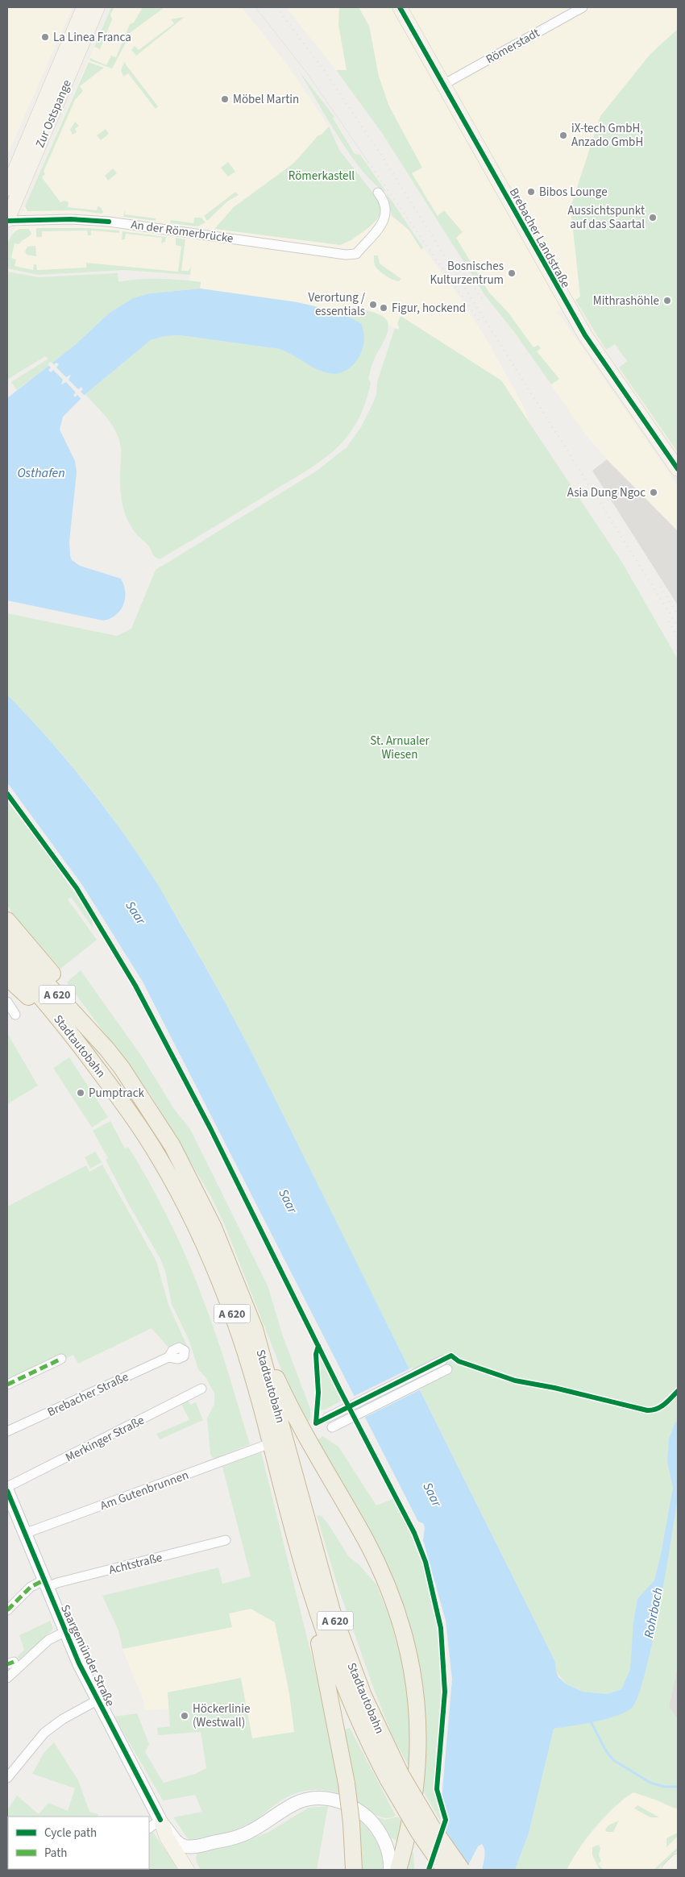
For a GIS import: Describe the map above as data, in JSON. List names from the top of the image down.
{
  "streets": {
    "highway": ["A 620", "Stadtautobahn"],
    "main road": ["Zur Ostspange", "Brebacher Landstraße"],
    "street": [
      "Römerstadt",
      "An der Römerbrücke",
      "Brebacher Straße",
      "Merkinger Straße",
      "Am Gutenbrunnen",
      "Achtstraße",
      "Saargemünder Straße"
    ]
  },
  "crossings": [
    ["Römerstadt", "Brebacher Landstraße"],
    ["Zur Ostspange", "An der Römerbrücke"],
    ["Am Gutenbrunnen", "Saargemünder Straße"],
    ["Achtstraße", "Saargemünder Straße"]
  ],
  "water": ["Osthafen", "Saar", "Rohrbach"],
  "parks": ["Römerkastell", "St. Arnualer Wiesen"],
  "places": [
    "La Linea Franca",
    "Möbel Martin",
    "iX-tech GmbH, Anzado GmbH",
    "Bibos Lounge",
    "Aussichtspunkt auf das Saartal",
    "Bosnisches Kulturzentrum",
    "Mithrashöhle",
    "Verortung / essentials",
    "Figur, hockend",
    "Asia Dung Ngoc",
    "Pumptrack",
    "Höckerlinie (Westwall)"
  ],
  "legend": ["Cycle path", "Path"]
}
